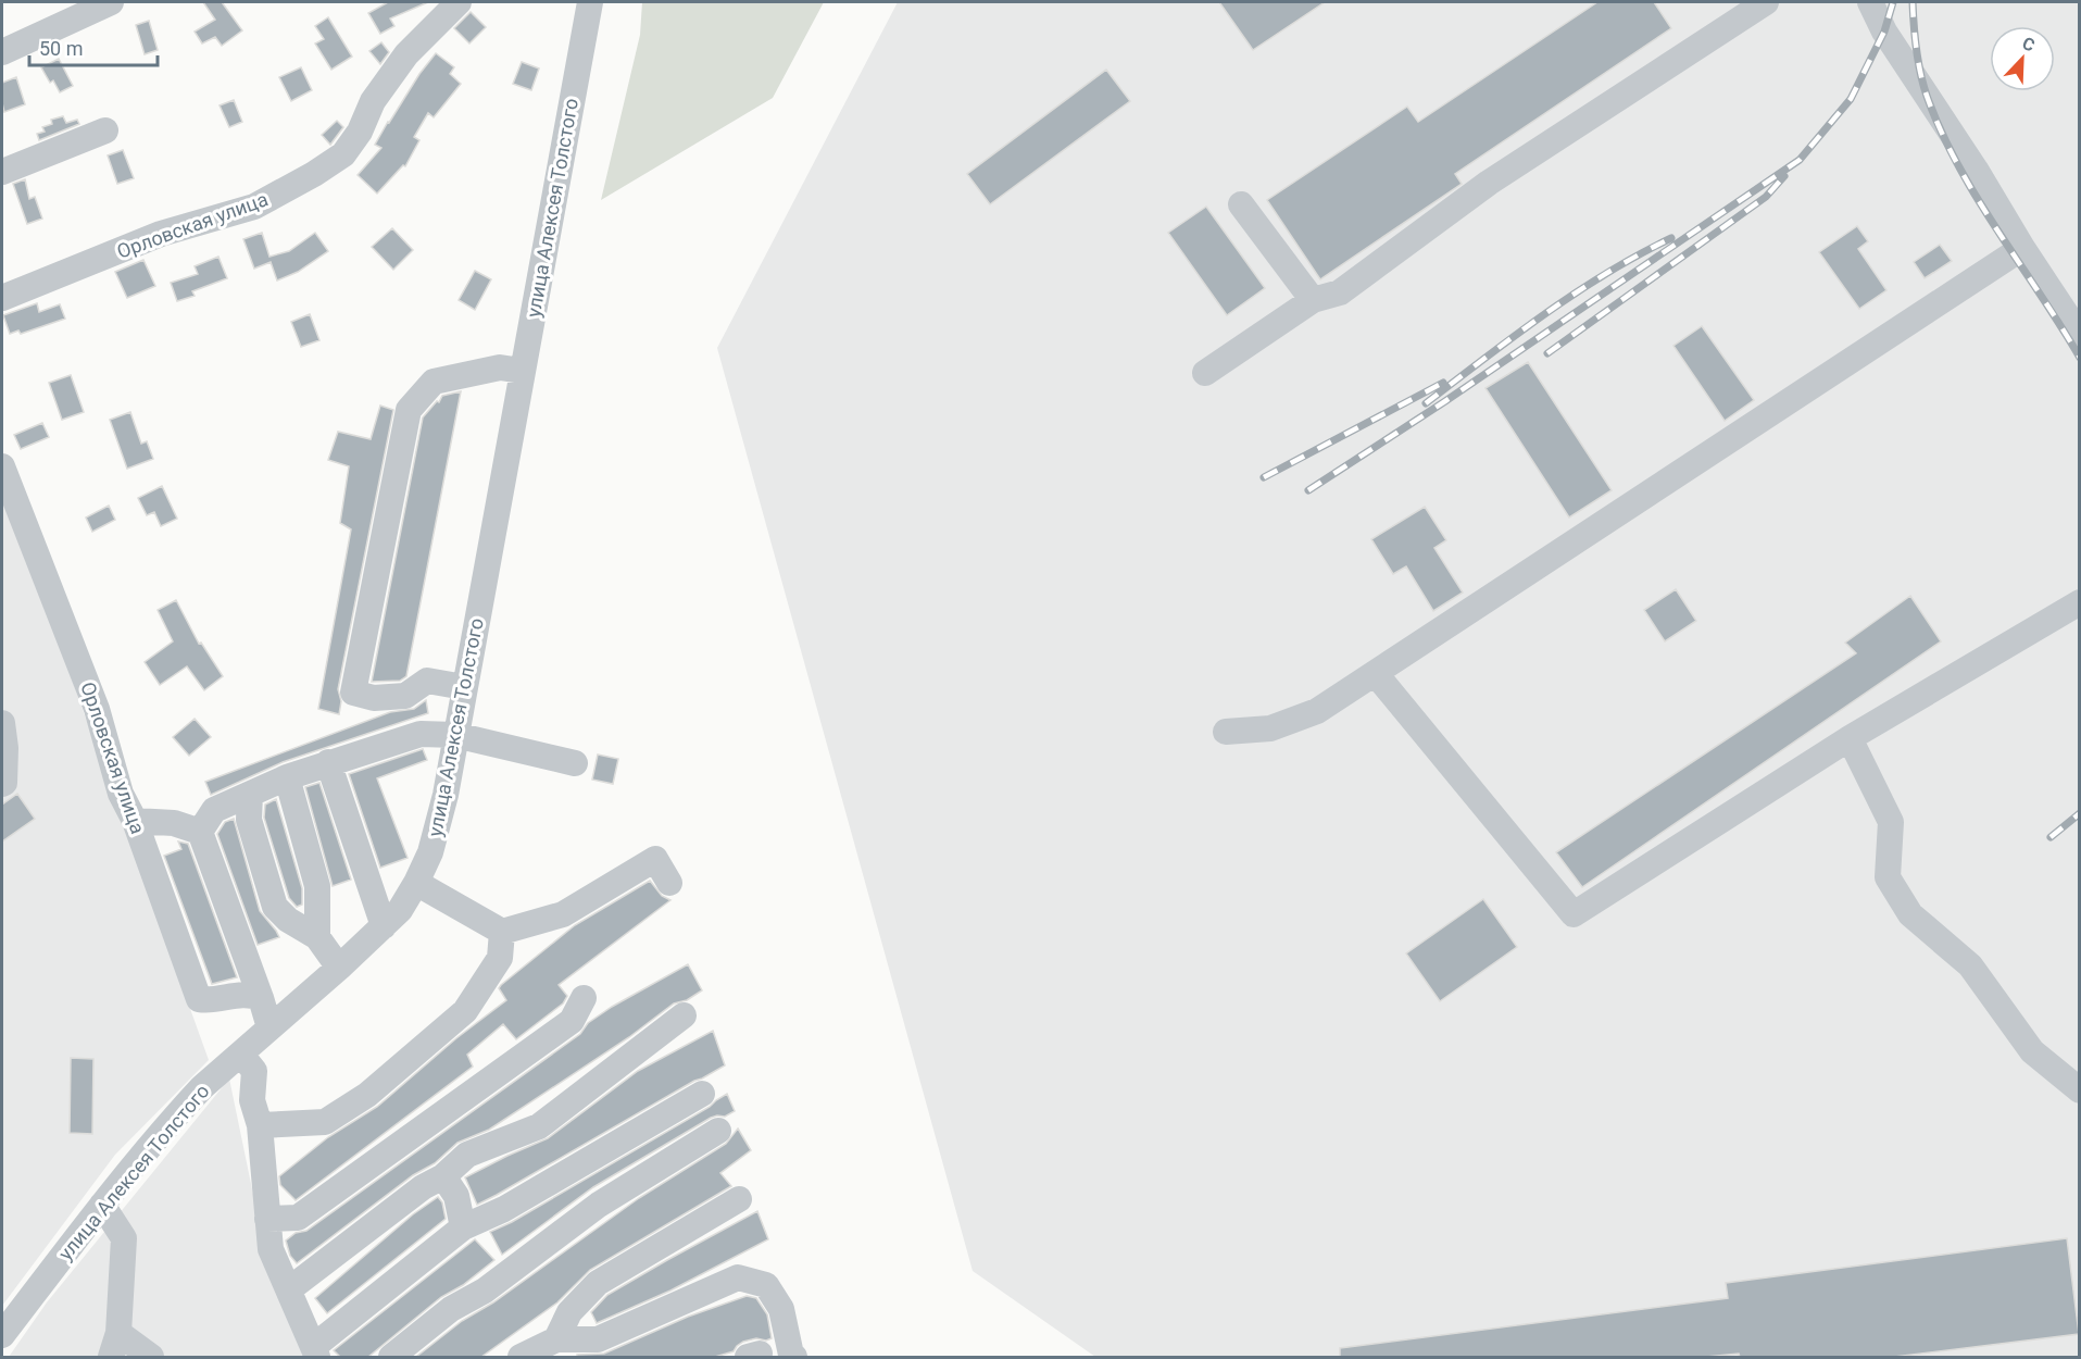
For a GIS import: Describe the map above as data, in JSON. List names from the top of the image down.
{
  "streets": {
    "street": ["улица Алексея Толстого", "Орловская улица"]
  },
  "scale_bar": "50 m",
  "north": "top right"
}
